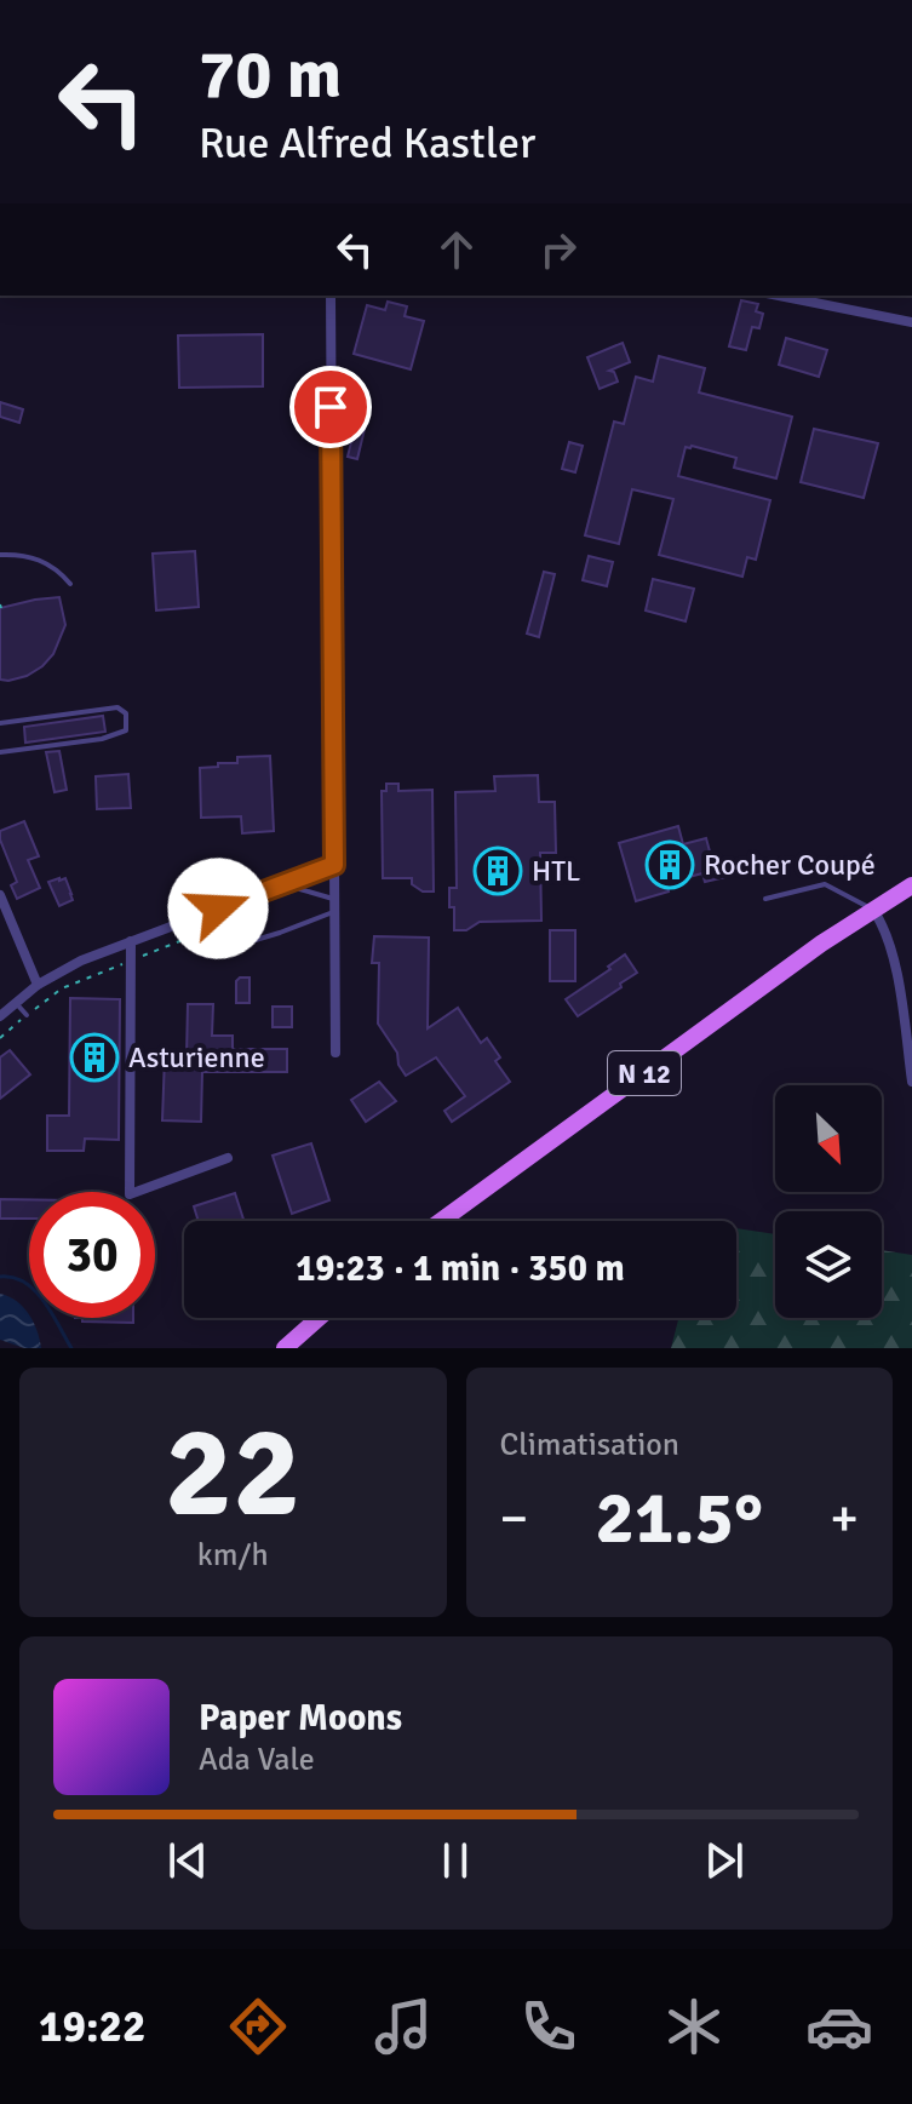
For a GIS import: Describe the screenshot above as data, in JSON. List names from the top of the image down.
{
  "streets": {
    "main road": ["N 12"]
  },
  "places": {
    "building": ["Rocher Coupé", "HTL", "Asturienne"]
  },
  "north": "bottom right",
  "page": {
    "turn": ["70 m", "Rue Alfred Kastler"],
    "limit": "30",
    "trip": "19:23 · 1 min · 350 m",
    "tile": [
      ["22", "km/h"],
      "Climatisation"
    ],
    "heat": ["−", "21.5°", "+"],
    "song": ["Paper Moons", "Ada Vale"],
    "tabs": "19:22"
  }
}
